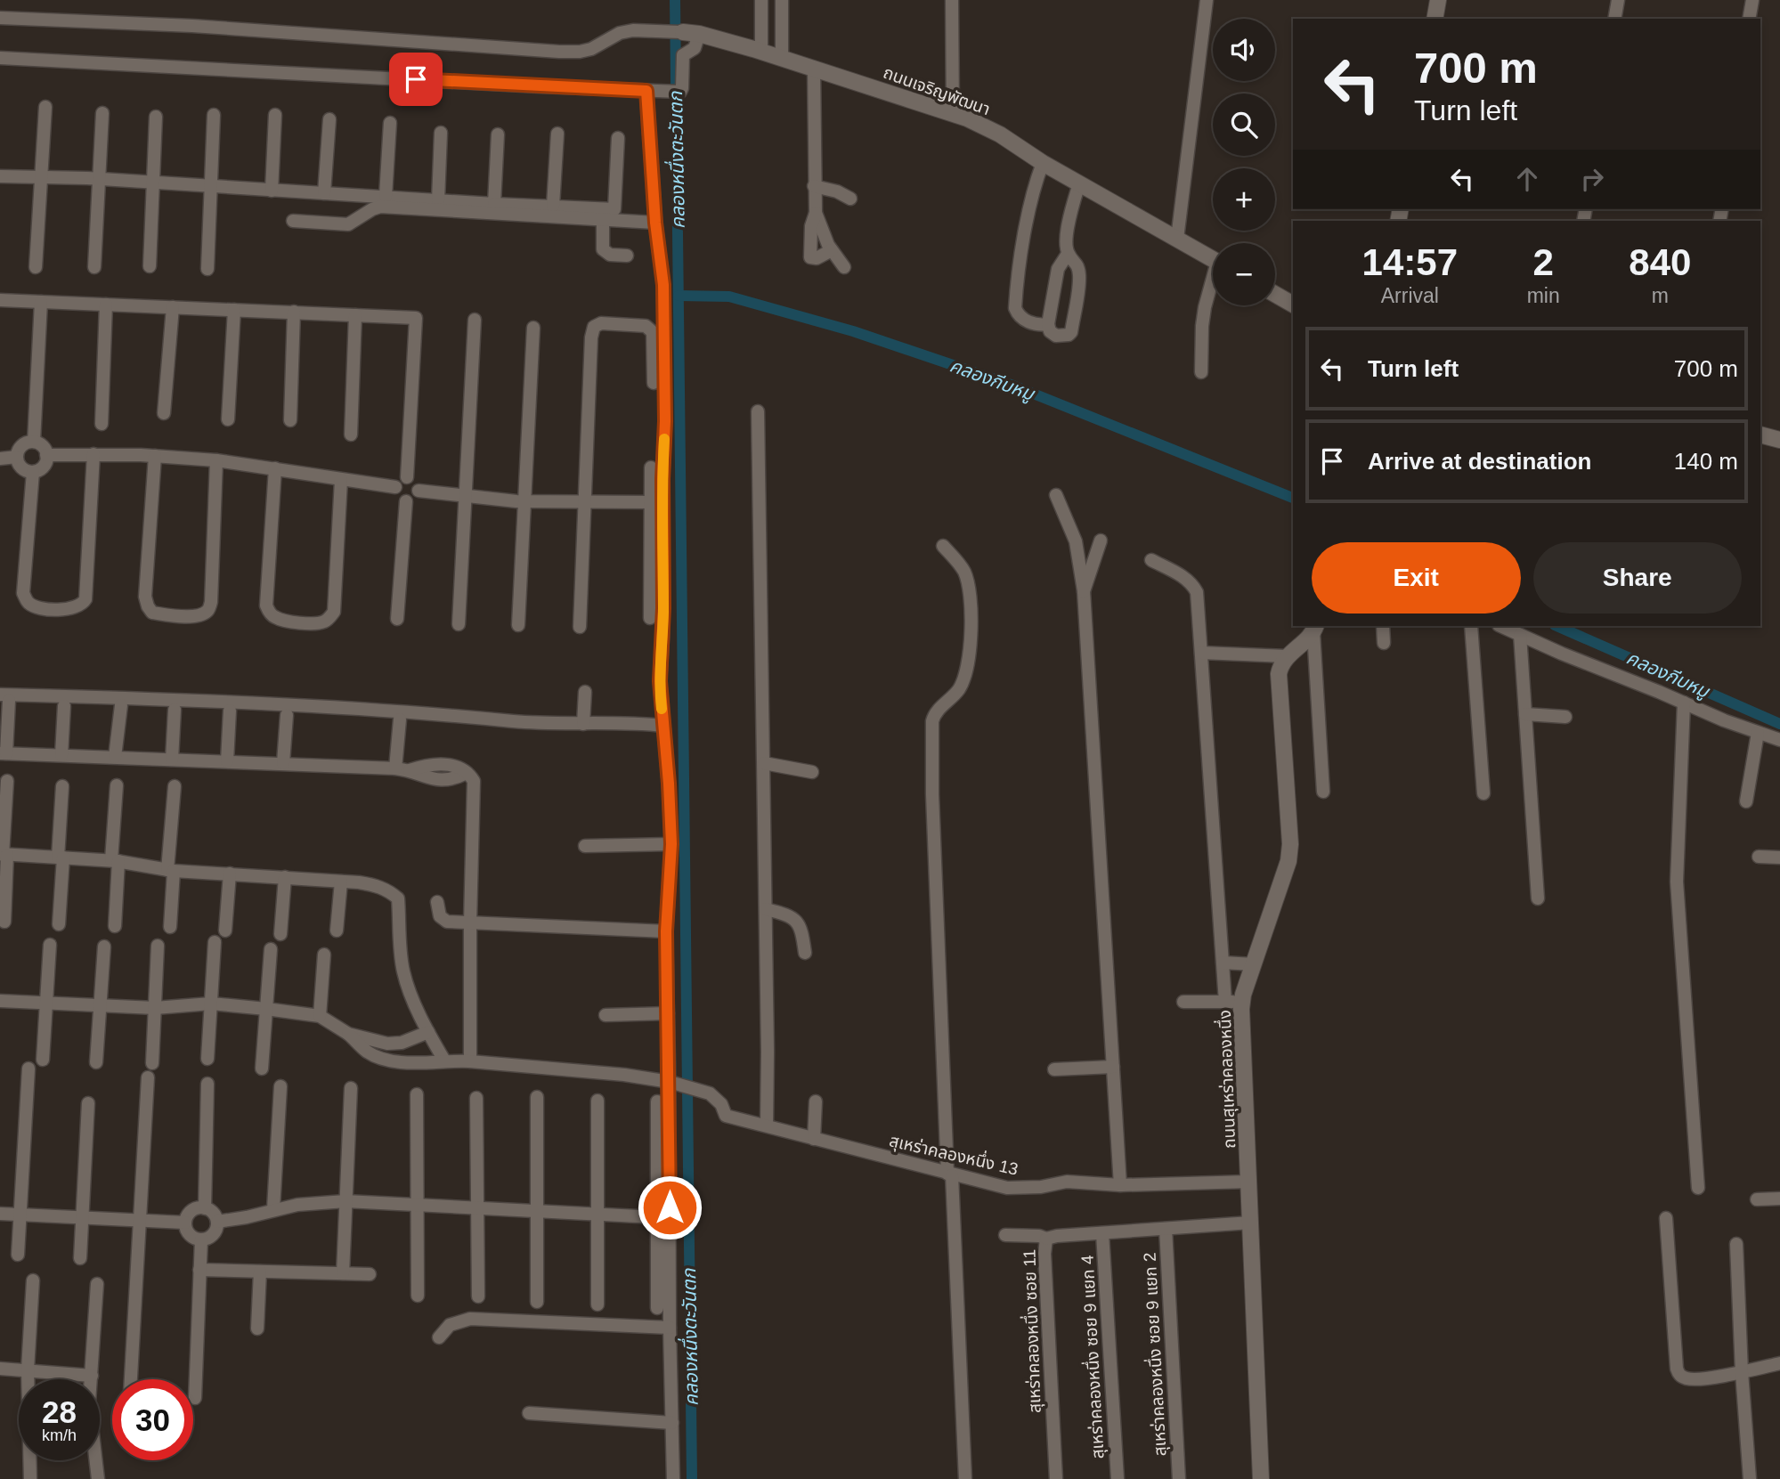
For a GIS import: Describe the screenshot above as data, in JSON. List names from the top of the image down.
{
  "streets": {
    "main road": ["ถนนเจริญพัฒนา", "ถนนสุเหร่าคลองหนึ่ง"],
    "street": [
      "สุเหร่าคลองหนึ่ง 13",
      "สุเหร่าคลองหนึ่ง ซอย 11",
      "สุเหร่าคลองหนึ่ง ซอย 9 แยก 2",
      "สุเหร่าคลองหนึ่ง ซอย 9 แยก 4"
    ]
  },
  "crossings": [
    ["ถนนสุเหร่าคลองหนึ่ง", "สุเหร่าคลองหนึ่ง 13"],
    ["ถนนสุเหร่าคลองหนึ่ง", "สุเหร่าคลองหนึ่ง ซอย 11"],
    ["สุเหร่าคลองหนึ่ง ซอย 11", "สุเหร่าคลองหนึ่ง ซอย 9 แยก 2"],
    ["สุเหร่าคลองหนึ่ง ซอย 11", "สุเหร่าคลองหนึ่ง ซอย 9 แยก 4"]
  ],
  "water": ["คลองหนึ่งตะวันตก", "คลองกีบหมู"],
  "page": {
    "map_buttons": ["+", "−"],
    "turn": ["700 m", "Turn left"],
    "eta": [
      "14:57",
      "Arrival",
      "2",
      "min",
      "840",
      "m"
    ],
    "list": [
      {
        "name": "Turn left",
        "value": "700 m"
      },
      {
        "name": "Arrive at destination",
        "value": "140 m"
      }
    ],
    "buttons": ["Exit", "Share"],
    "speed": "28 km/h",
    "limit": "30"
  }
}
